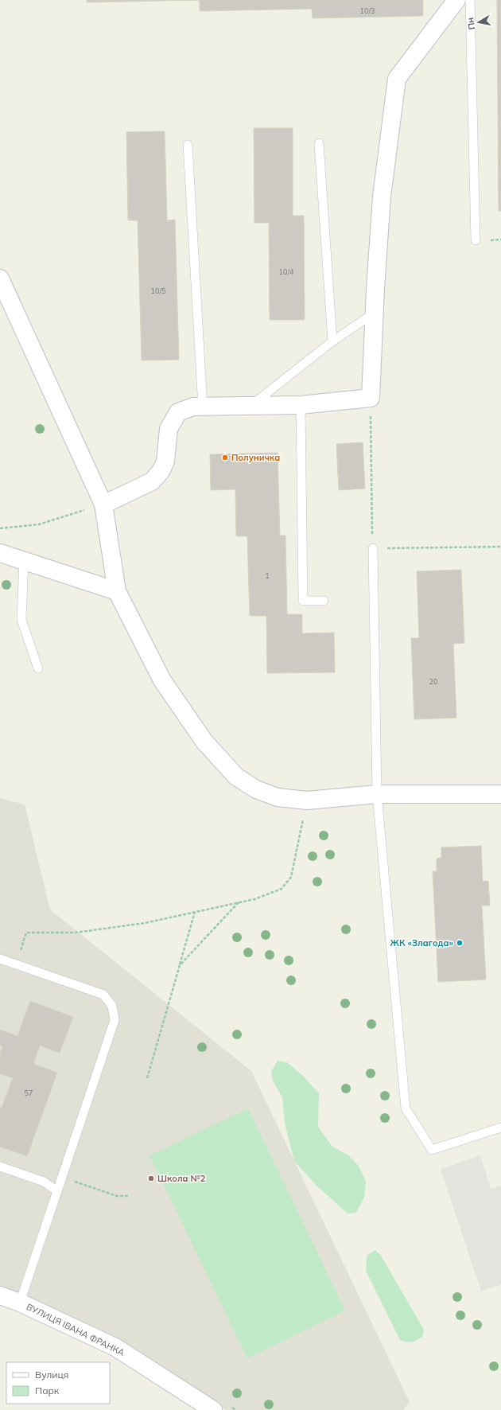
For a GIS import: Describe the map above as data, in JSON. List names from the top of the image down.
{
  "streets": {
    "street": ["ВУЛИЦЯ ІВАНА ФРАНКА"]
  },
  "places": ["Полуничка", "ЖК «Злагода»", "Школа №2"],
  "house_numbers": [
    "10/3",
    "10/4",
    "10/5",
    "1",
    "20",
    "57"
  ],
  "legend": ["Вулиця", "Парк"],
  "north": "left"
}
